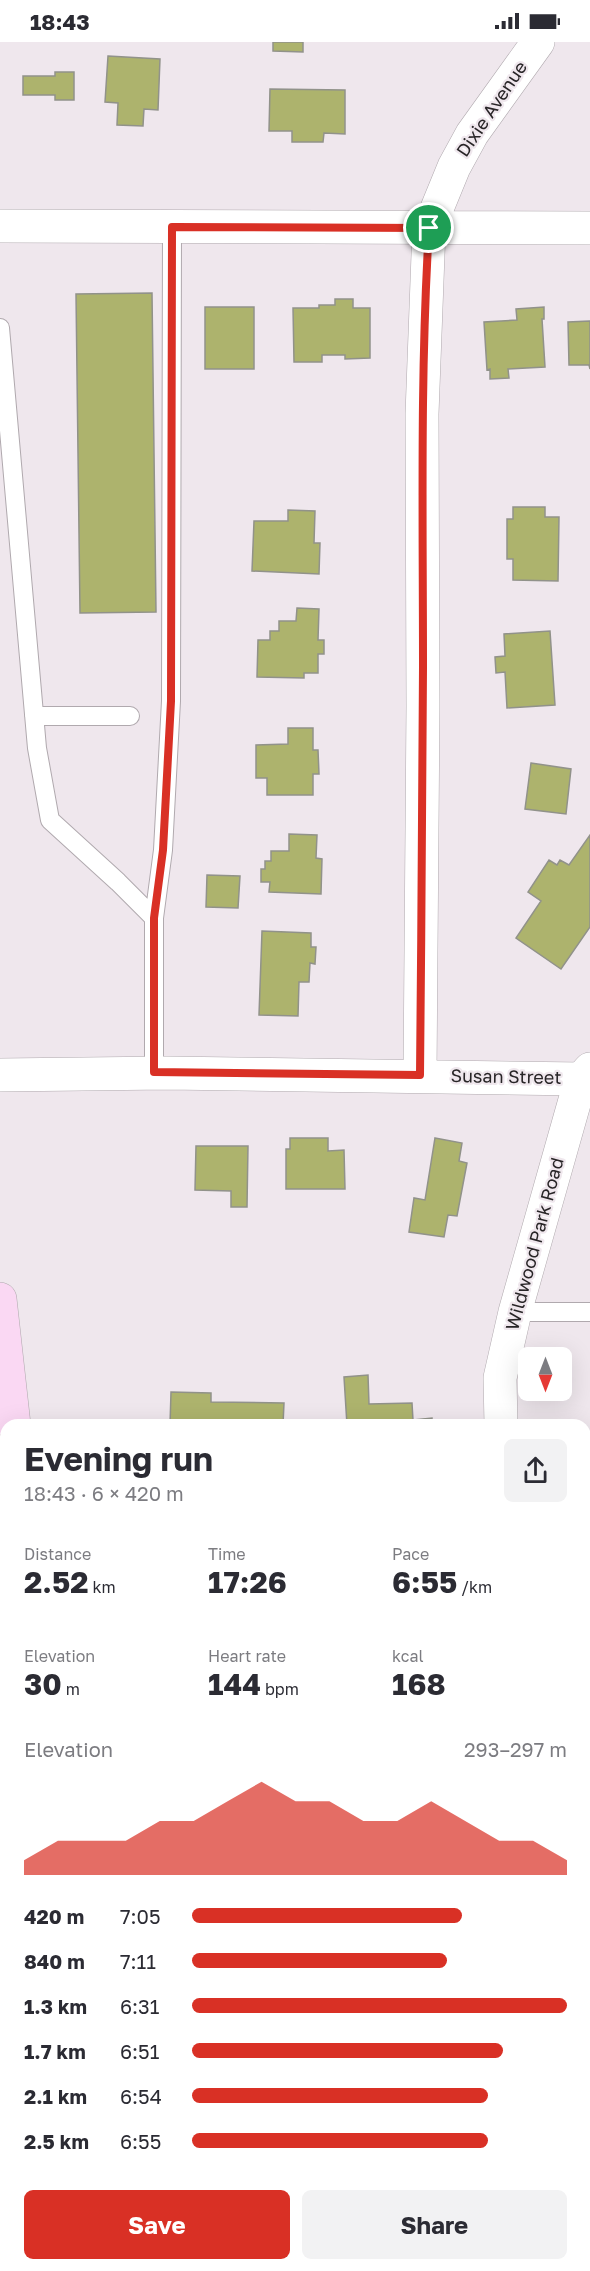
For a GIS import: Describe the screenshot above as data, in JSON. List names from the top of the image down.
{
  "streets": {
    "street": ["Dixie Avenue", "Susan Street", "Wildwood Park Road"]
  },
  "crossings": [
    ["Dixie Avenue", "Susan Street"],
    ["Susan Street", "Wildwood Park Road"]
  ],
  "north": "bottom",
  "page": {
    "status": "18:43",
    "heading": ["Evening run", "18:43 · 6 × 420 m"],
    "stats": [
      ["Distance", "2.52 km"],
      ["Time", "17:26"],
      ["Pace", "6:55 /km"],
      ["Elevation", "30 m"],
      ["Heart rate", "144 bpm"],
      ["kcal", "168"]
    ],
    "chart": ["Elevation", "293–297 m"],
    "list": [
      {
        "name": "420 m",
        "note": "7:05"
      },
      {
        "name": "840 m",
        "note": "7:11"
      },
      {
        "name": "1.3 km",
        "note": "6:31"
      },
      {
        "name": "1.7 km",
        "note": "6:51"
      },
      {
        "name": "2.1 km",
        "note": "6:54"
      },
      {
        "name": "2.5 km",
        "note": "6:55"
      }
    ],
    "buttons": ["Save", "Share"]
  }
}
